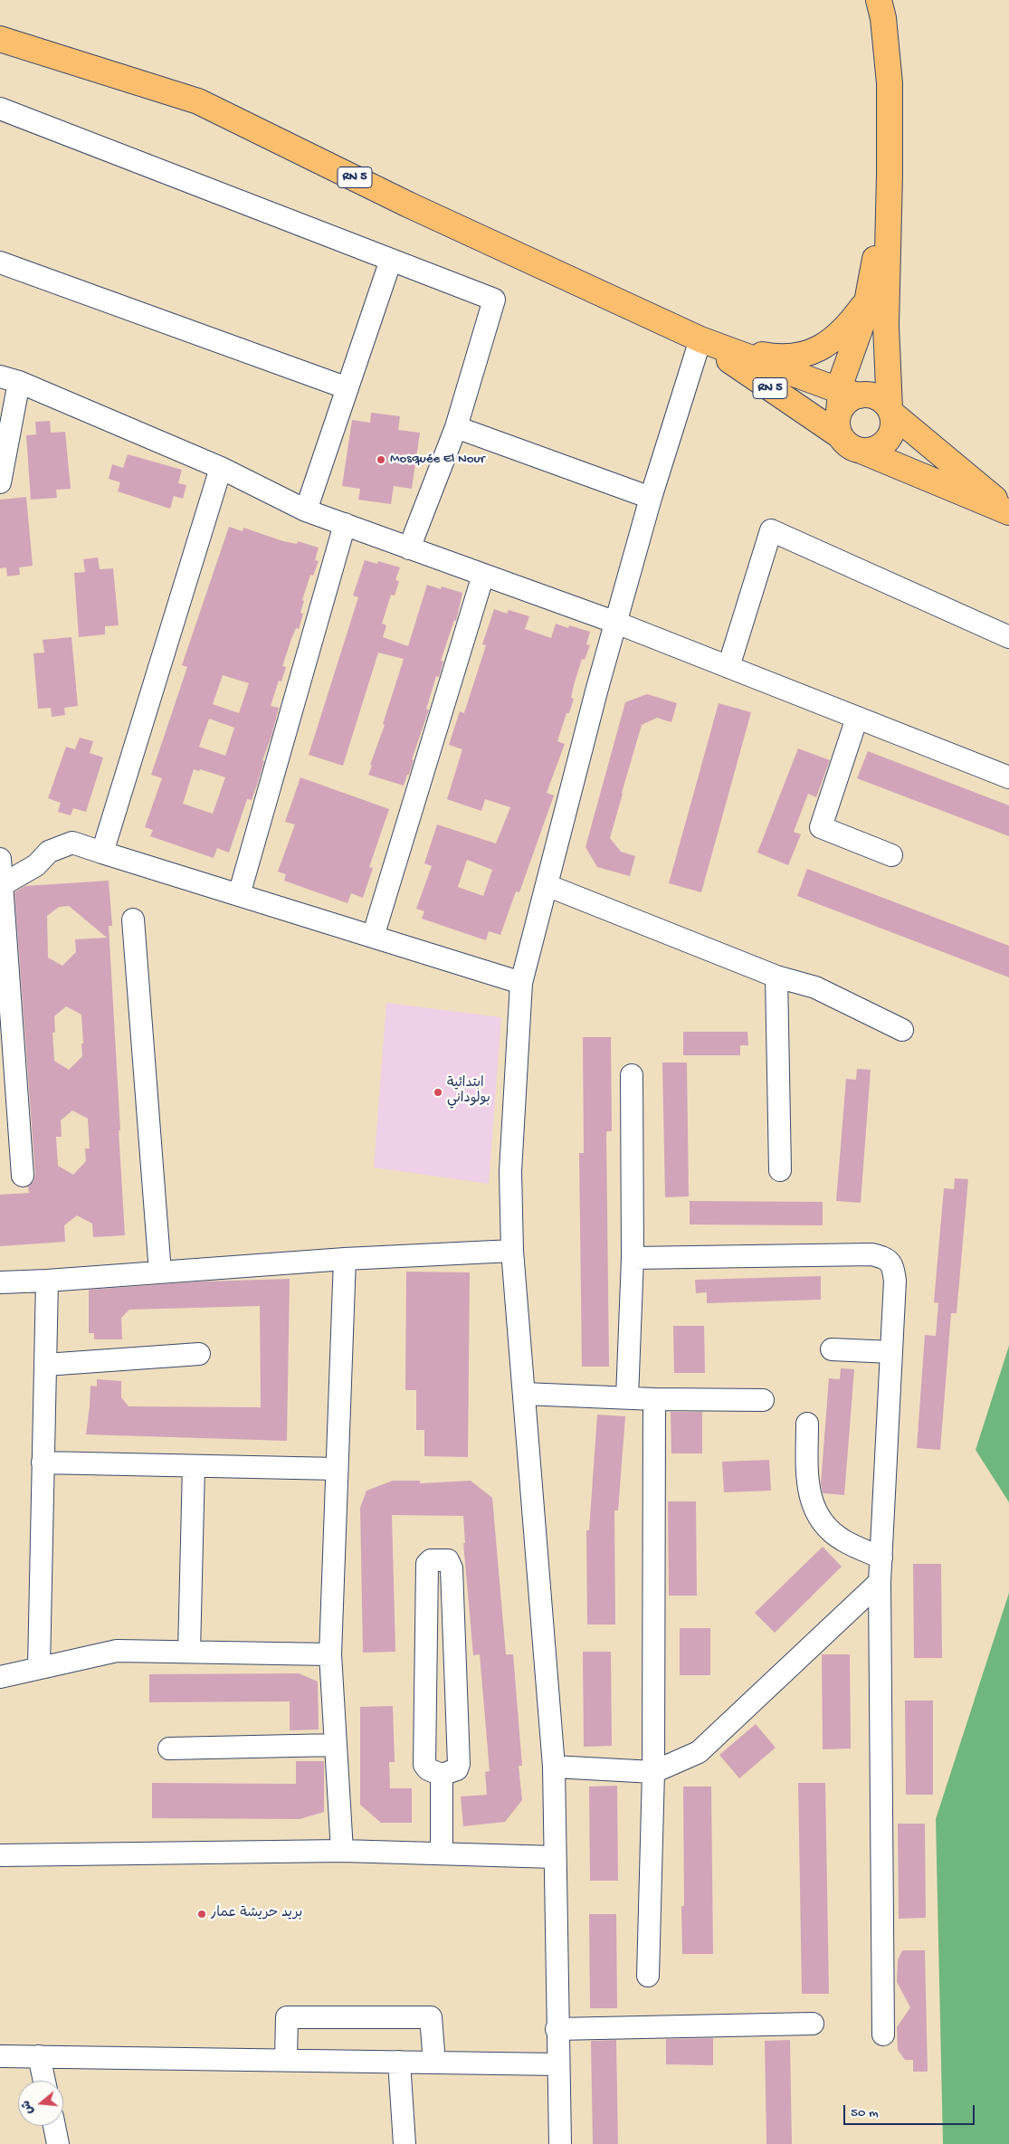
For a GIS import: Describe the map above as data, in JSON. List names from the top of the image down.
{
  "streets": {
    "main road": ["RN 5"]
  },
  "places": ["Mosquée El Nour", "ابتدائية بولوداني", "بريد حريشة عمار"],
  "scale_bar": "50 m",
  "north": "left"
}
